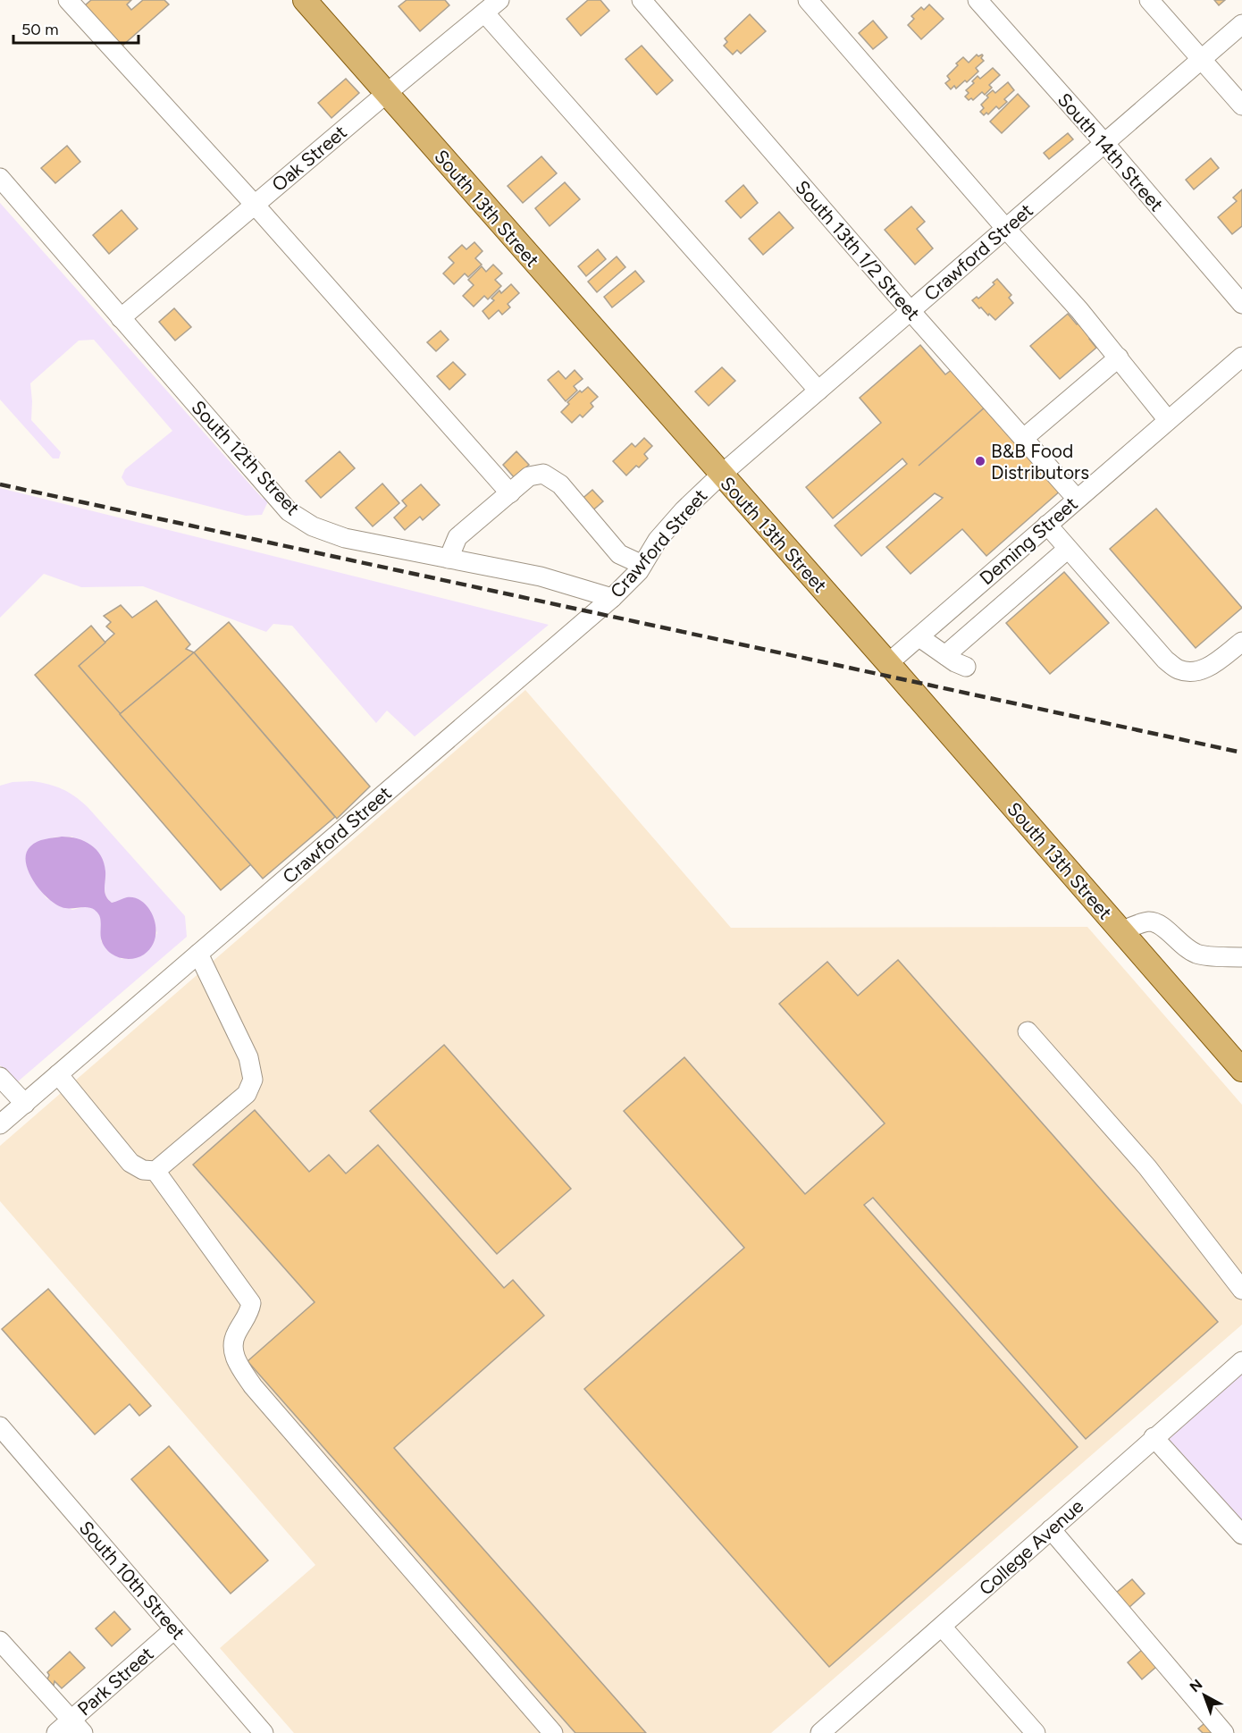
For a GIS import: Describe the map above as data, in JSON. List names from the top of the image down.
{
  "streets": {
    "main road": ["South 13th Street"],
    "street": [
      "South 14th Street",
      "Oak Street",
      "South 13th 1/2 Street",
      "Crawford Street",
      "South 12th Street",
      "Deming Street",
      "College Avenue",
      "South 10th Street",
      "Park Street"
    ]
  },
  "crossings": [
    ["South 14th Street", "Crawford Street"],
    ["Oak Street", "South 13th Street"],
    ["Oak Street", "South 12th Street"],
    ["South 13th Street", "Crawford Street"],
    ["South 13th Street", "Deming Street"],
    ["South 13th 1/2 Street", "Crawford Street"],
    ["South 13th 1/2 Street", "Deming Street"],
    ["Crawford Street", "South 12th Street"],
    ["South 10th Street", "Park Street"]
  ],
  "places": ["B&B Food Distributors"],
  "scale_bar": "50 m",
  "north": "top left"
}
